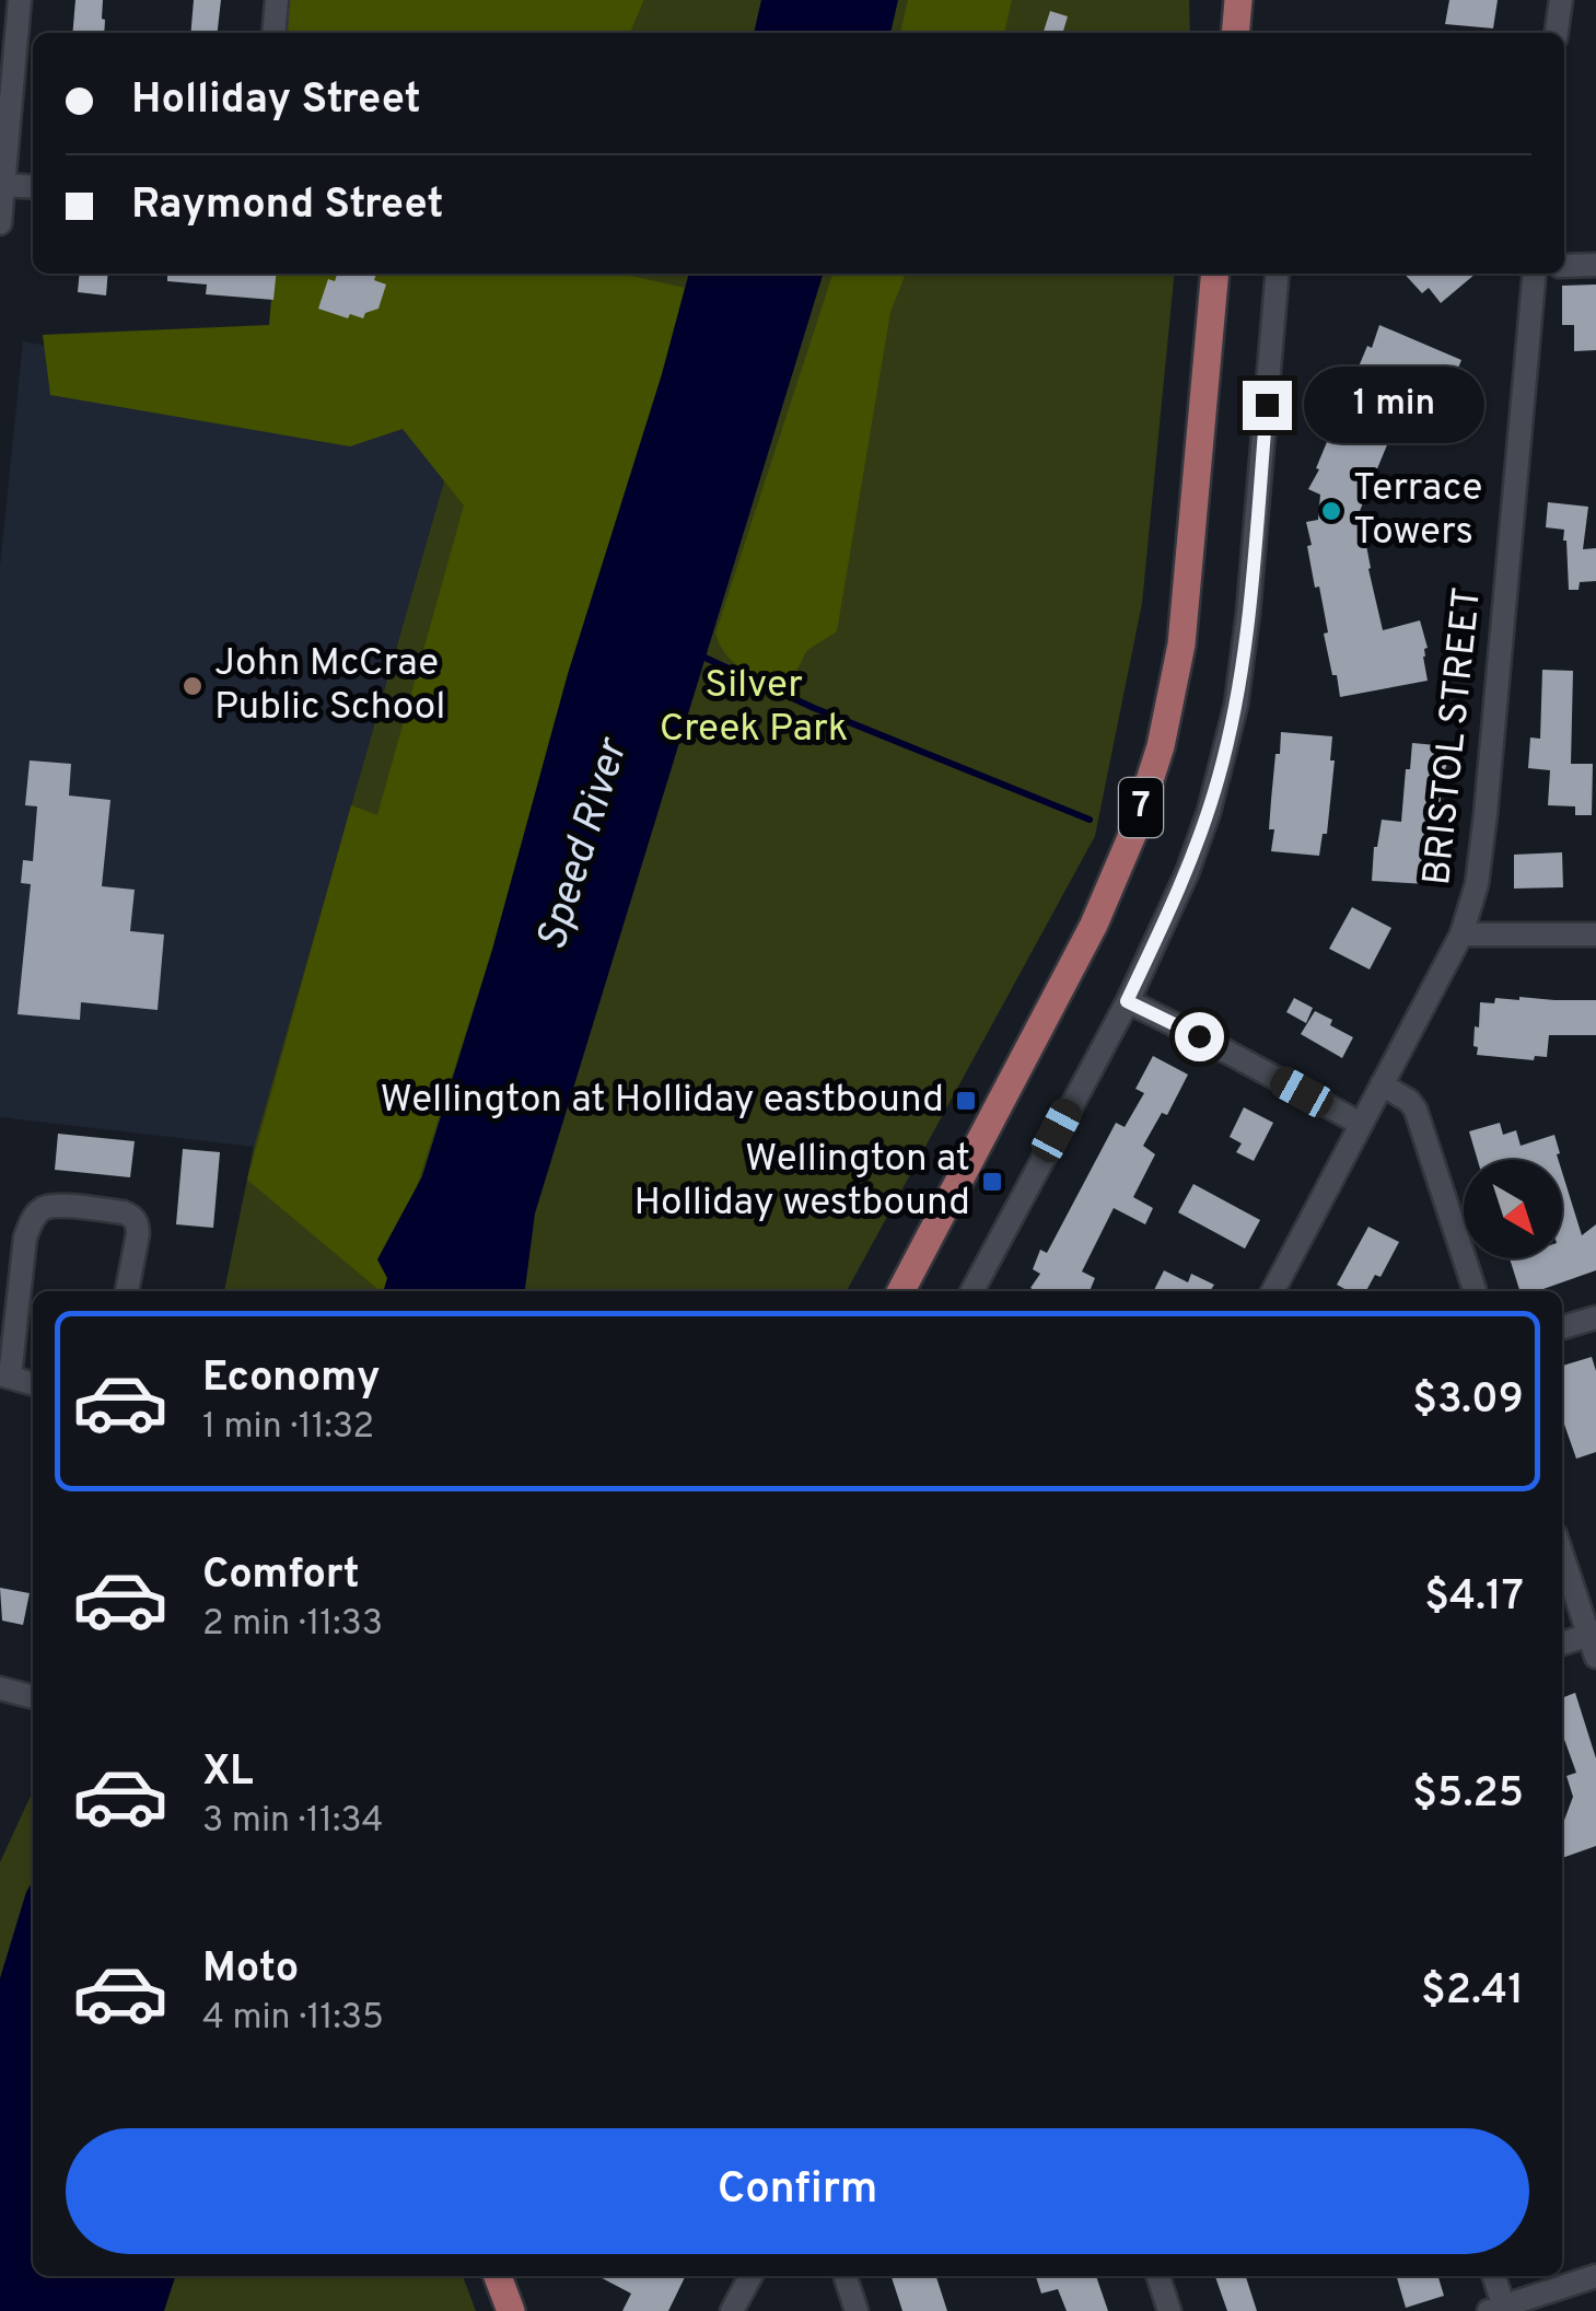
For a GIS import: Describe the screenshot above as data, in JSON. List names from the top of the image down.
{
  "streets": {
    "main road": ["7"],
    "street": ["BRISTOL STREET"]
  },
  "water": ["Speed River"],
  "parks": ["Silver Creek Park"],
  "places": {
    "other": ["Terrace Towers", "John McCrae Public School"],
    "transit": ["Wellington at Holliday eastbound", "Wellington at Holliday westbound"]
  },
  "north": "bottom right",
  "page": {
    "banner": ["Holliday Street", "Raymond Street"],
    "bubble": "1 min",
    "list": [
      {
        "name": "Economy",
        "note": "1 min · 11:32",
        "value": "$3.09"
      },
      {
        "name": "Comfort",
        "note": "2 min · 11:33",
        "value": "$4.17"
      },
      {
        "name": "XL",
        "note": "3 min · 11:34",
        "value": "$5.25"
      },
      {
        "name": "Moto",
        "note": "4 min · 11:35",
        "value": "$2.41"
      }
    ],
    "buttons": "Confirm"
  }
}
